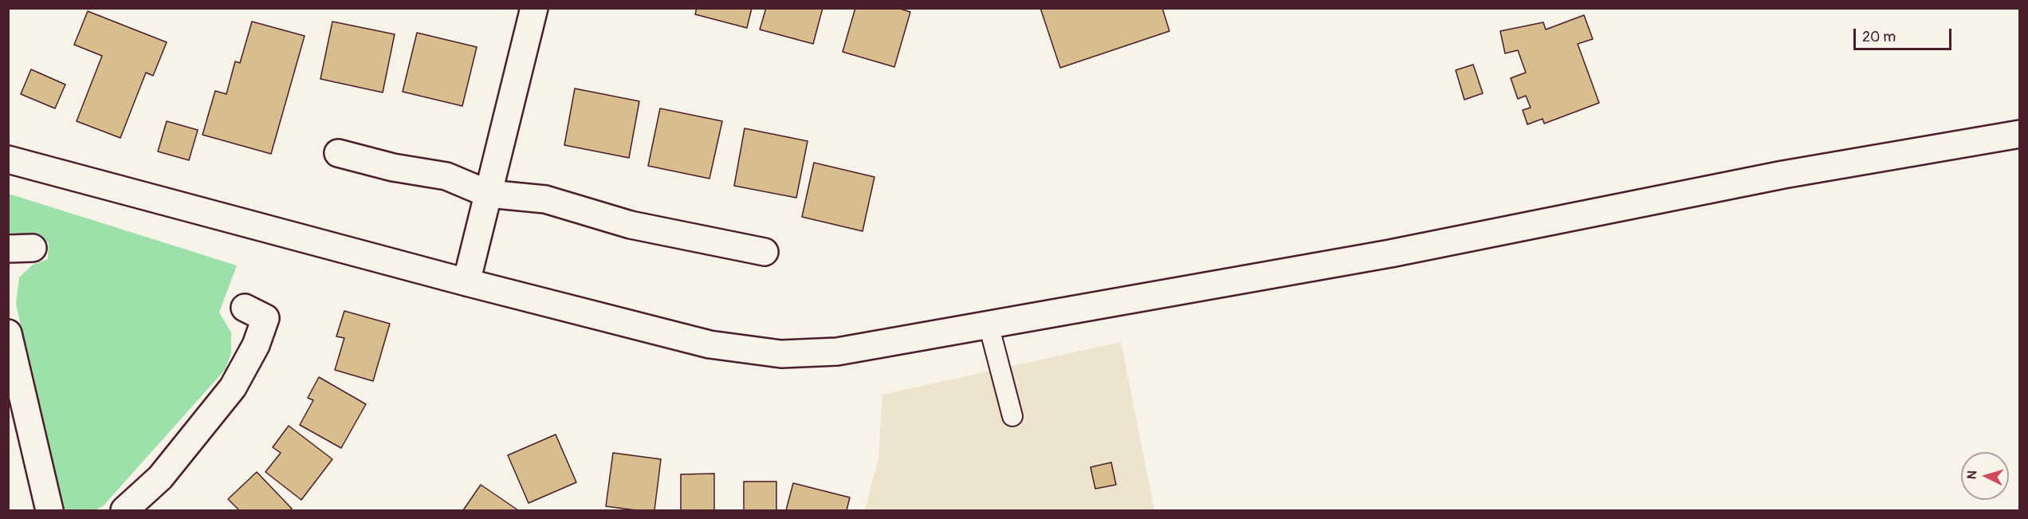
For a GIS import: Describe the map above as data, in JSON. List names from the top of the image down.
{
  "scale_bar": "20 m",
  "north": "left"
}
